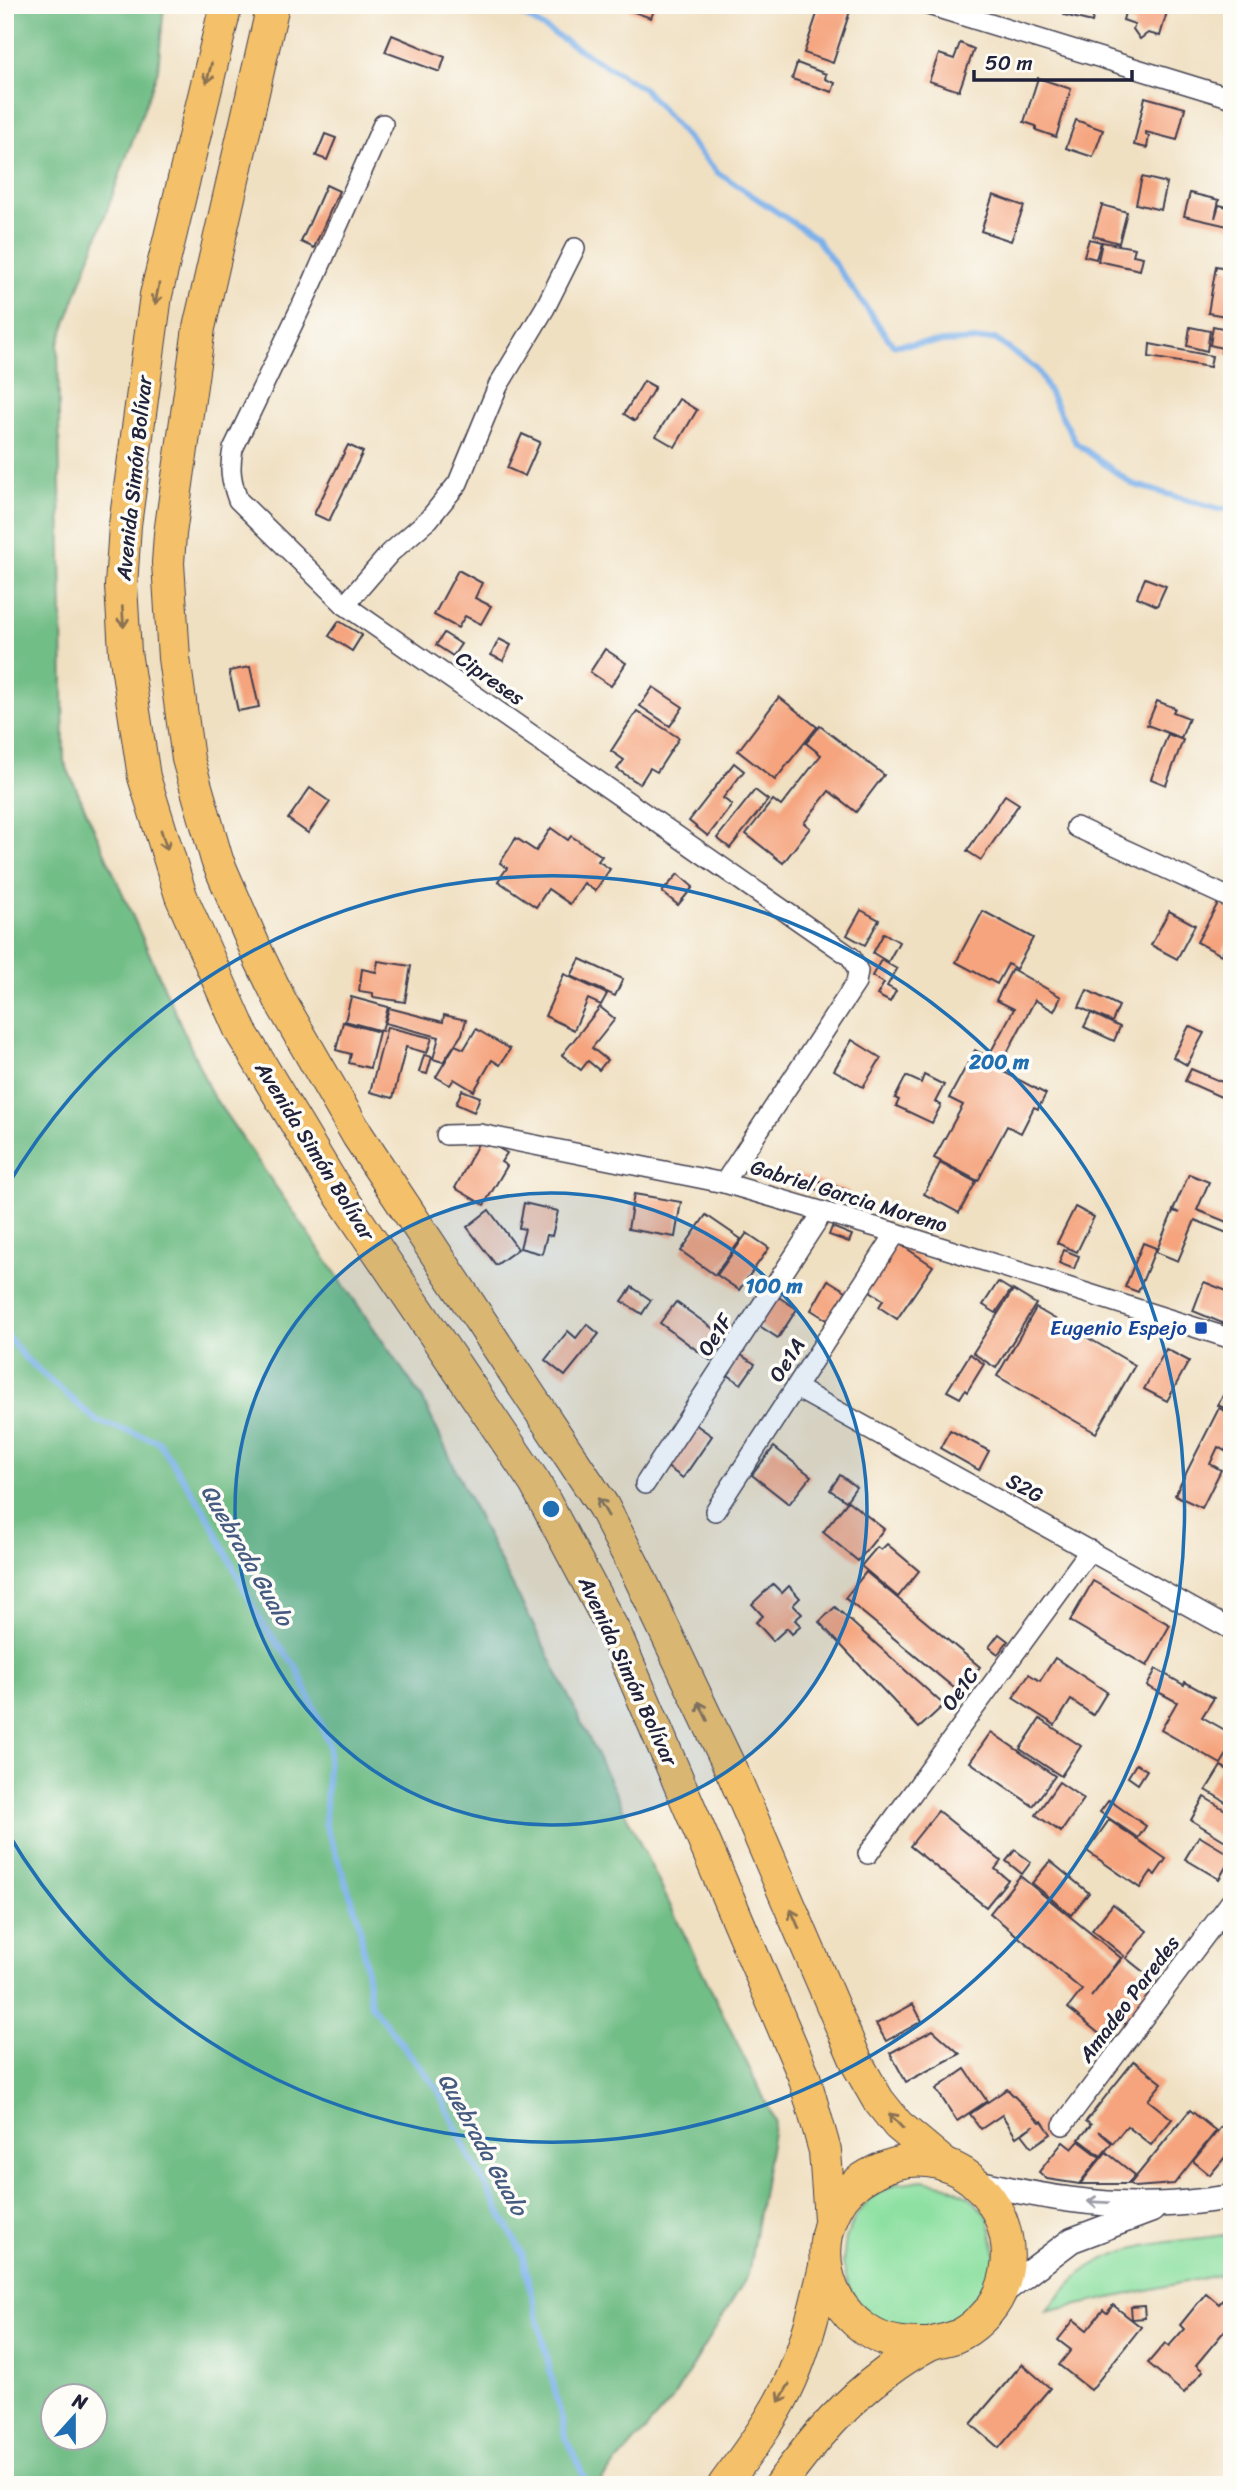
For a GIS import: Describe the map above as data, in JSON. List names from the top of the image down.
{
  "streets": {
    "highway": ["Avenida Simón Bolívar"],
    "street": [
      "Cipreses",
      "Gabriel Garcia Moreno",
      "Oe1F",
      "Oe1A",
      "S2G",
      "Oe1C",
      "Amadeo Paredes"
    ]
  },
  "crossings": [
    ["Cipreses", "Gabriel Garcia Moreno"],
    ["Gabriel Garcia Moreno", "Oe1F"],
    ["Gabriel Garcia Moreno", "Oe1A"],
    ["Oe1A", "S2G"],
    ["S2G", "Oe1C"]
  ],
  "water": ["Quebrada Gualo"],
  "places": {
    "transit": ["Eugenio Espejo"]
  },
  "scale_bar": "50 m",
  "north": "top",
  "rings": ["200 m", "100 m"]
}
